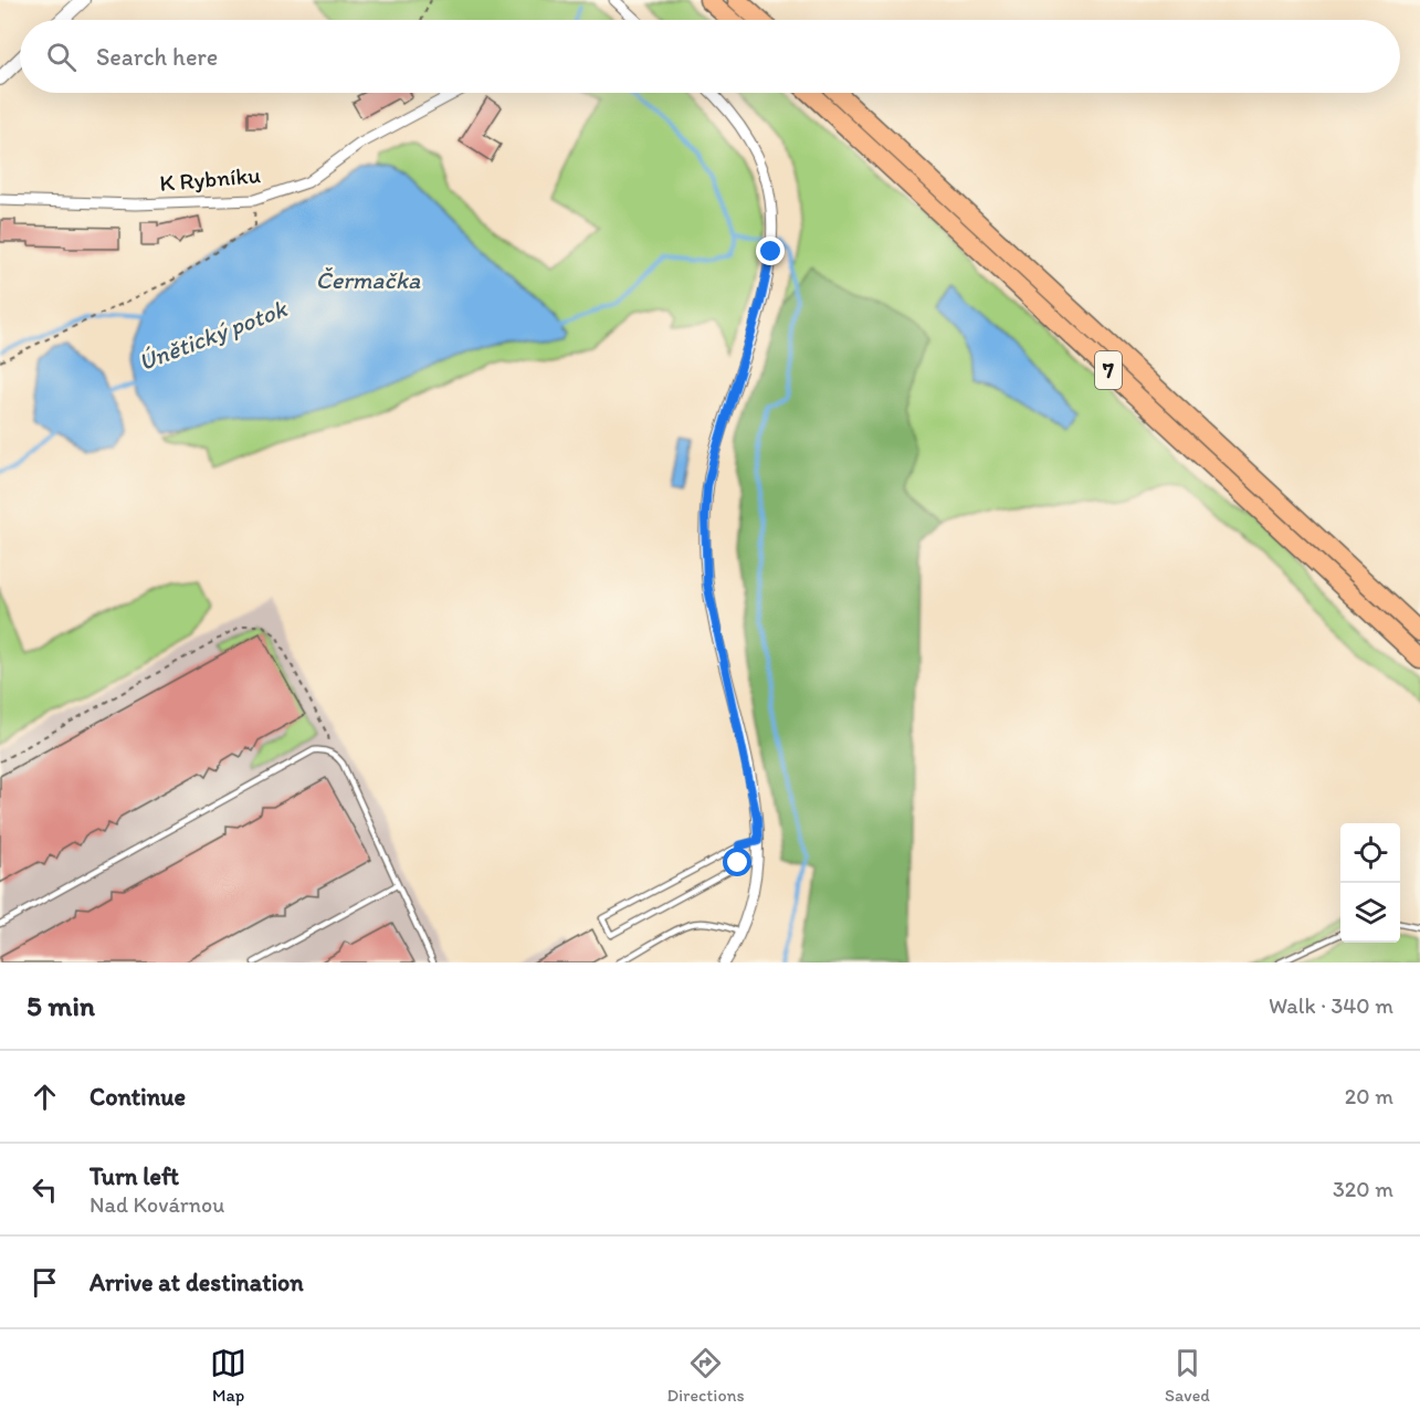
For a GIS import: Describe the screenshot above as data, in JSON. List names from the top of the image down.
{
  "streets": {
    "highway": ["7"],
    "street": ["K Rybníku"]
  },
  "water": ["Čermačka", "Únětický potok"],
  "page": {
    "search": "Search here",
    "heading": ["5 min", "Walk · 340 m"],
    "list": [
      ["Continue", "20 m"],
      ["Turn left", "Nad Kovárnou", "320 m"],
      "Arrive at destination"
    ],
    "nav": ["Map", "Directions", "Saved"]
  }
}
